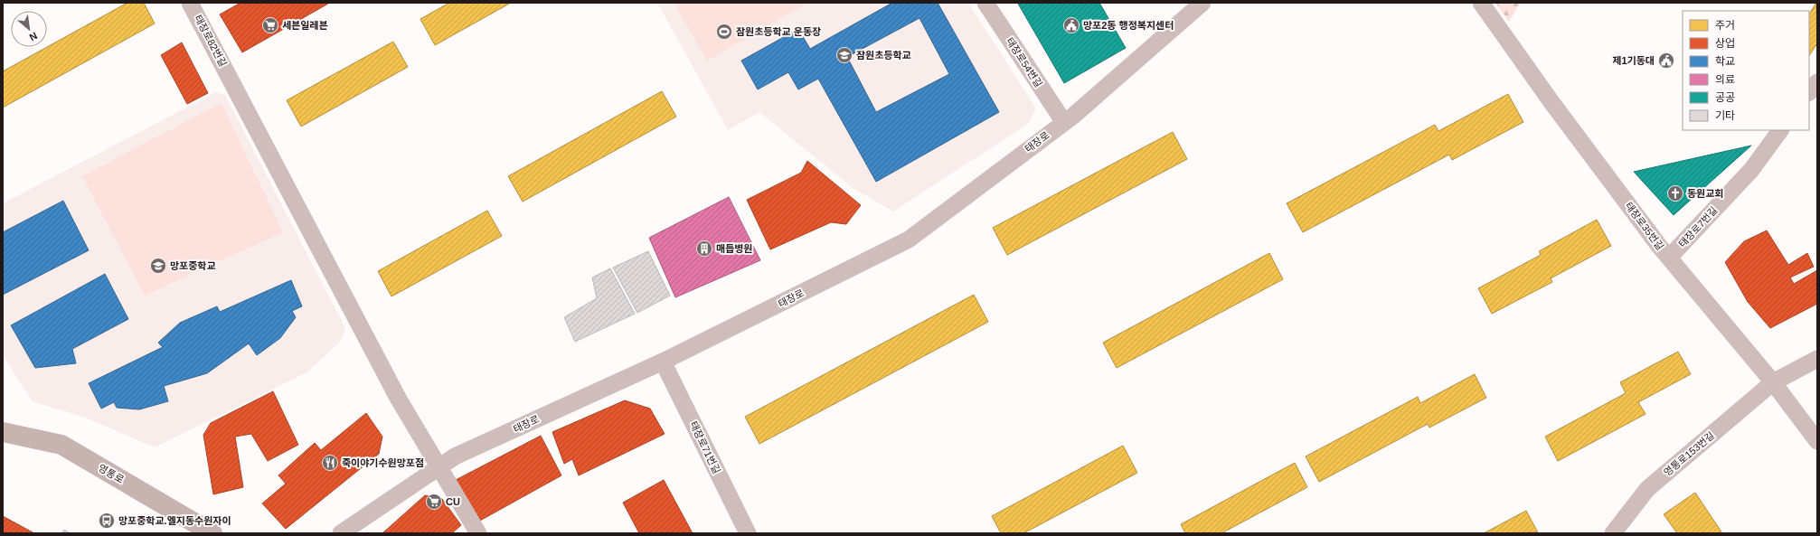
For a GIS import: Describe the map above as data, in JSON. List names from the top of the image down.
{
  "streets": {
    "main road": ["영통로"],
    "street": [
      "태장로82번길",
      "태장로54번길",
      "태장로",
      "태장로35번길",
      "태장로7번길",
      "태장로71번길",
      "영통로153번길"
    ]
  },
  "crossings": [
    ["태장로82번길", "태장로"],
    ["태장로54번길", "태장로"],
    ["태장로", "태장로71번길"],
    ["태장로35번길", "태장로7번길"],
    ["태장로35번길", "영통로153번길"]
  ],
  "places": {
    "supermarket": ["세븐일레븐", "CU"],
    "public building": ["망포2동 행정복지센터", "제1기동대"],
    "sports": ["잠원초등학교 운동장"],
    "school or university": ["잠원초등학교", "망포중학교"],
    "church": ["동원교회"],
    "building": ["매듭병원"],
    "restaurant": ["죽이야기수원망포점"],
    "bus stop": ["망포중학교.엘지동수원자이"]
  },
  "legend": [
    "주거",
    "상업",
    "학교",
    "의료",
    "공공",
    "기타"
  ],
  "north": "bottom right"
}
